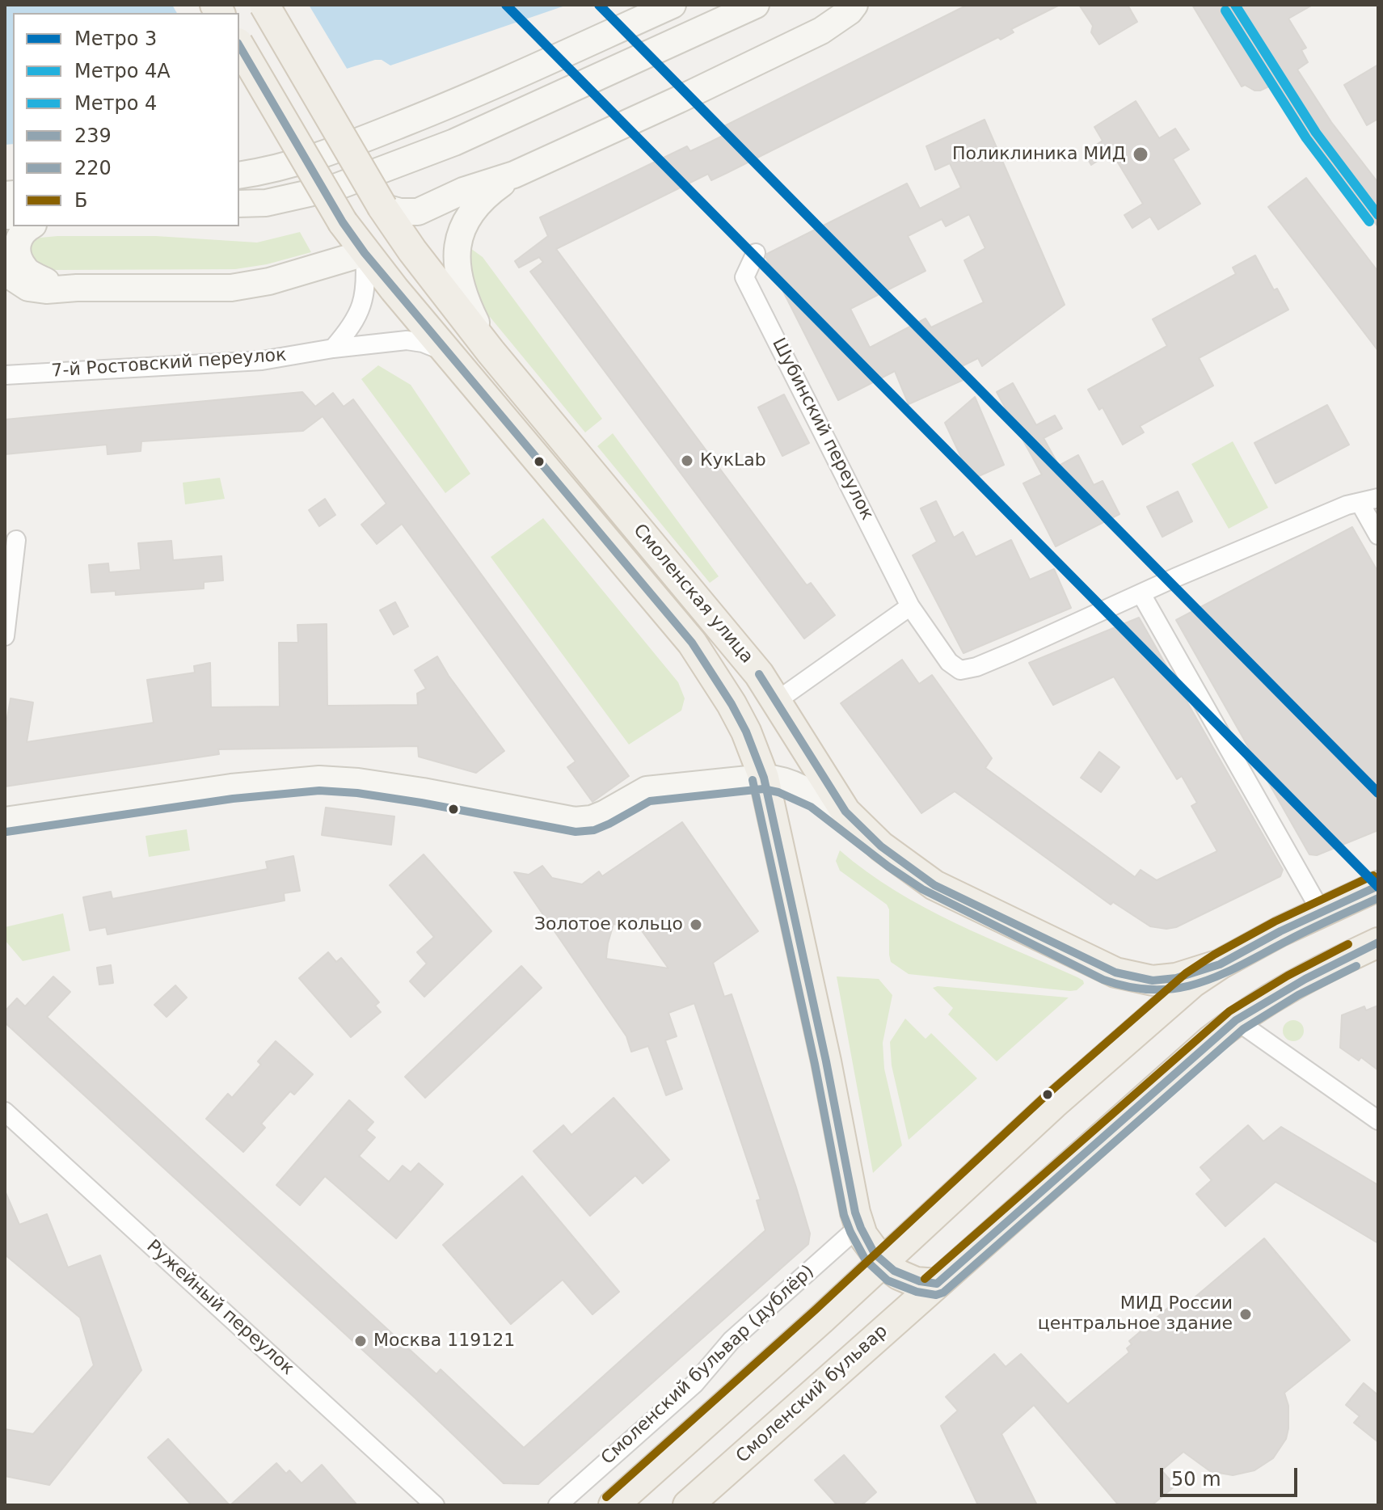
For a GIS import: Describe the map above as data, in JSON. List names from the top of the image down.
{
  "streets": {
    "main road": ["Смоленская улица", "Смоленский бульвар"],
    "street": [
      "7-й Ростовский переулок",
      "Шубинский переулок",
      "Ружейный переулок",
      "Смоленский бульвар (дублёр)"
    ]
  },
  "crossings": [
    ["7-й Ростовский переулок", "Смоленская улица"],
    ["Смоленская улица", "Смоленский бульвар (дублёр)"],
    ["Смоленская улица", "Смоленский бульвар"]
  ],
  "places": [
    "Поликлиника МИД",
    "КукLab",
    "Золотое кольцо",
    "МИД России центральное здание",
    "Москва 119121"
  ],
  "lines": [
    "metro line 3",
    "metro line 4А",
    "metro line 4",
    "transit line 239",
    "transit line 220",
    "transit line Б"
  ],
  "legend": [
    "Метро 3",
    "Метро 4А",
    "Метро 4",
    "239",
    "220",
    "Б"
  ],
  "scale_bar": "50 m"
}
